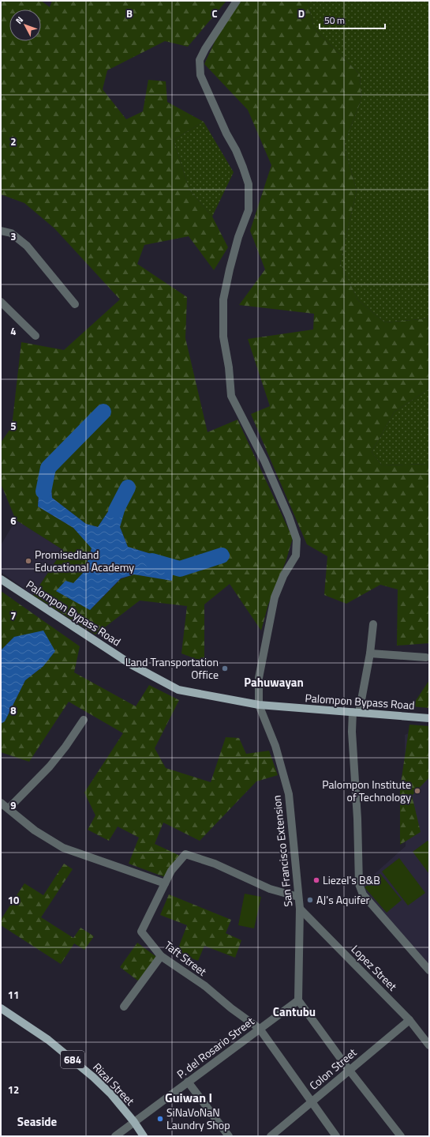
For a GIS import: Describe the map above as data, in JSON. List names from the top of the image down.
{
  "streets": {
    "main road": ["Palompon Bypass Road", "684", "Rizal Street"],
    "street": [
      "San Francisco Extension",
      "Taft Street",
      "Lopez Street",
      "P. del Rosario Street",
      "Colon Street"
    ]
  },
  "crossings": [
    ["Palompon Bypass Road", "San Francisco Extension"],
    ["San Francisco Extension", "Lopez Street"],
    ["San Francisco Extension", "P. del Rosario Street"],
    ["Taft Street", "P. del Rosario Street"],
    ["Taft Street", "Colon Street"],
    ["Lopez Street", "Colon Street"],
    ["P. del Rosario Street", "Rizal Street"]
  ],
  "districts": [
    "Pahuwayan",
    "Cantubu",
    "Guiwan I",
    "Seaside"
  ],
  "places": [
    "Promisedland Educational Academy",
    "Land Transportation Office",
    "Palompon Institute of Technology",
    "Liezel's B&B",
    "AJ's Aquifer",
    "SiNaVoNaN Laundry Shop"
  ],
  "scale_bar": "50 m",
  "north": "top left",
  "grid": {
    "columns": ["B", "C", "D"],
    "rows": [
      "2",
      "3",
      "4",
      "5",
      "6",
      "7",
      "8",
      "9",
      "10",
      "11",
      "12"
    ]
  }
}
